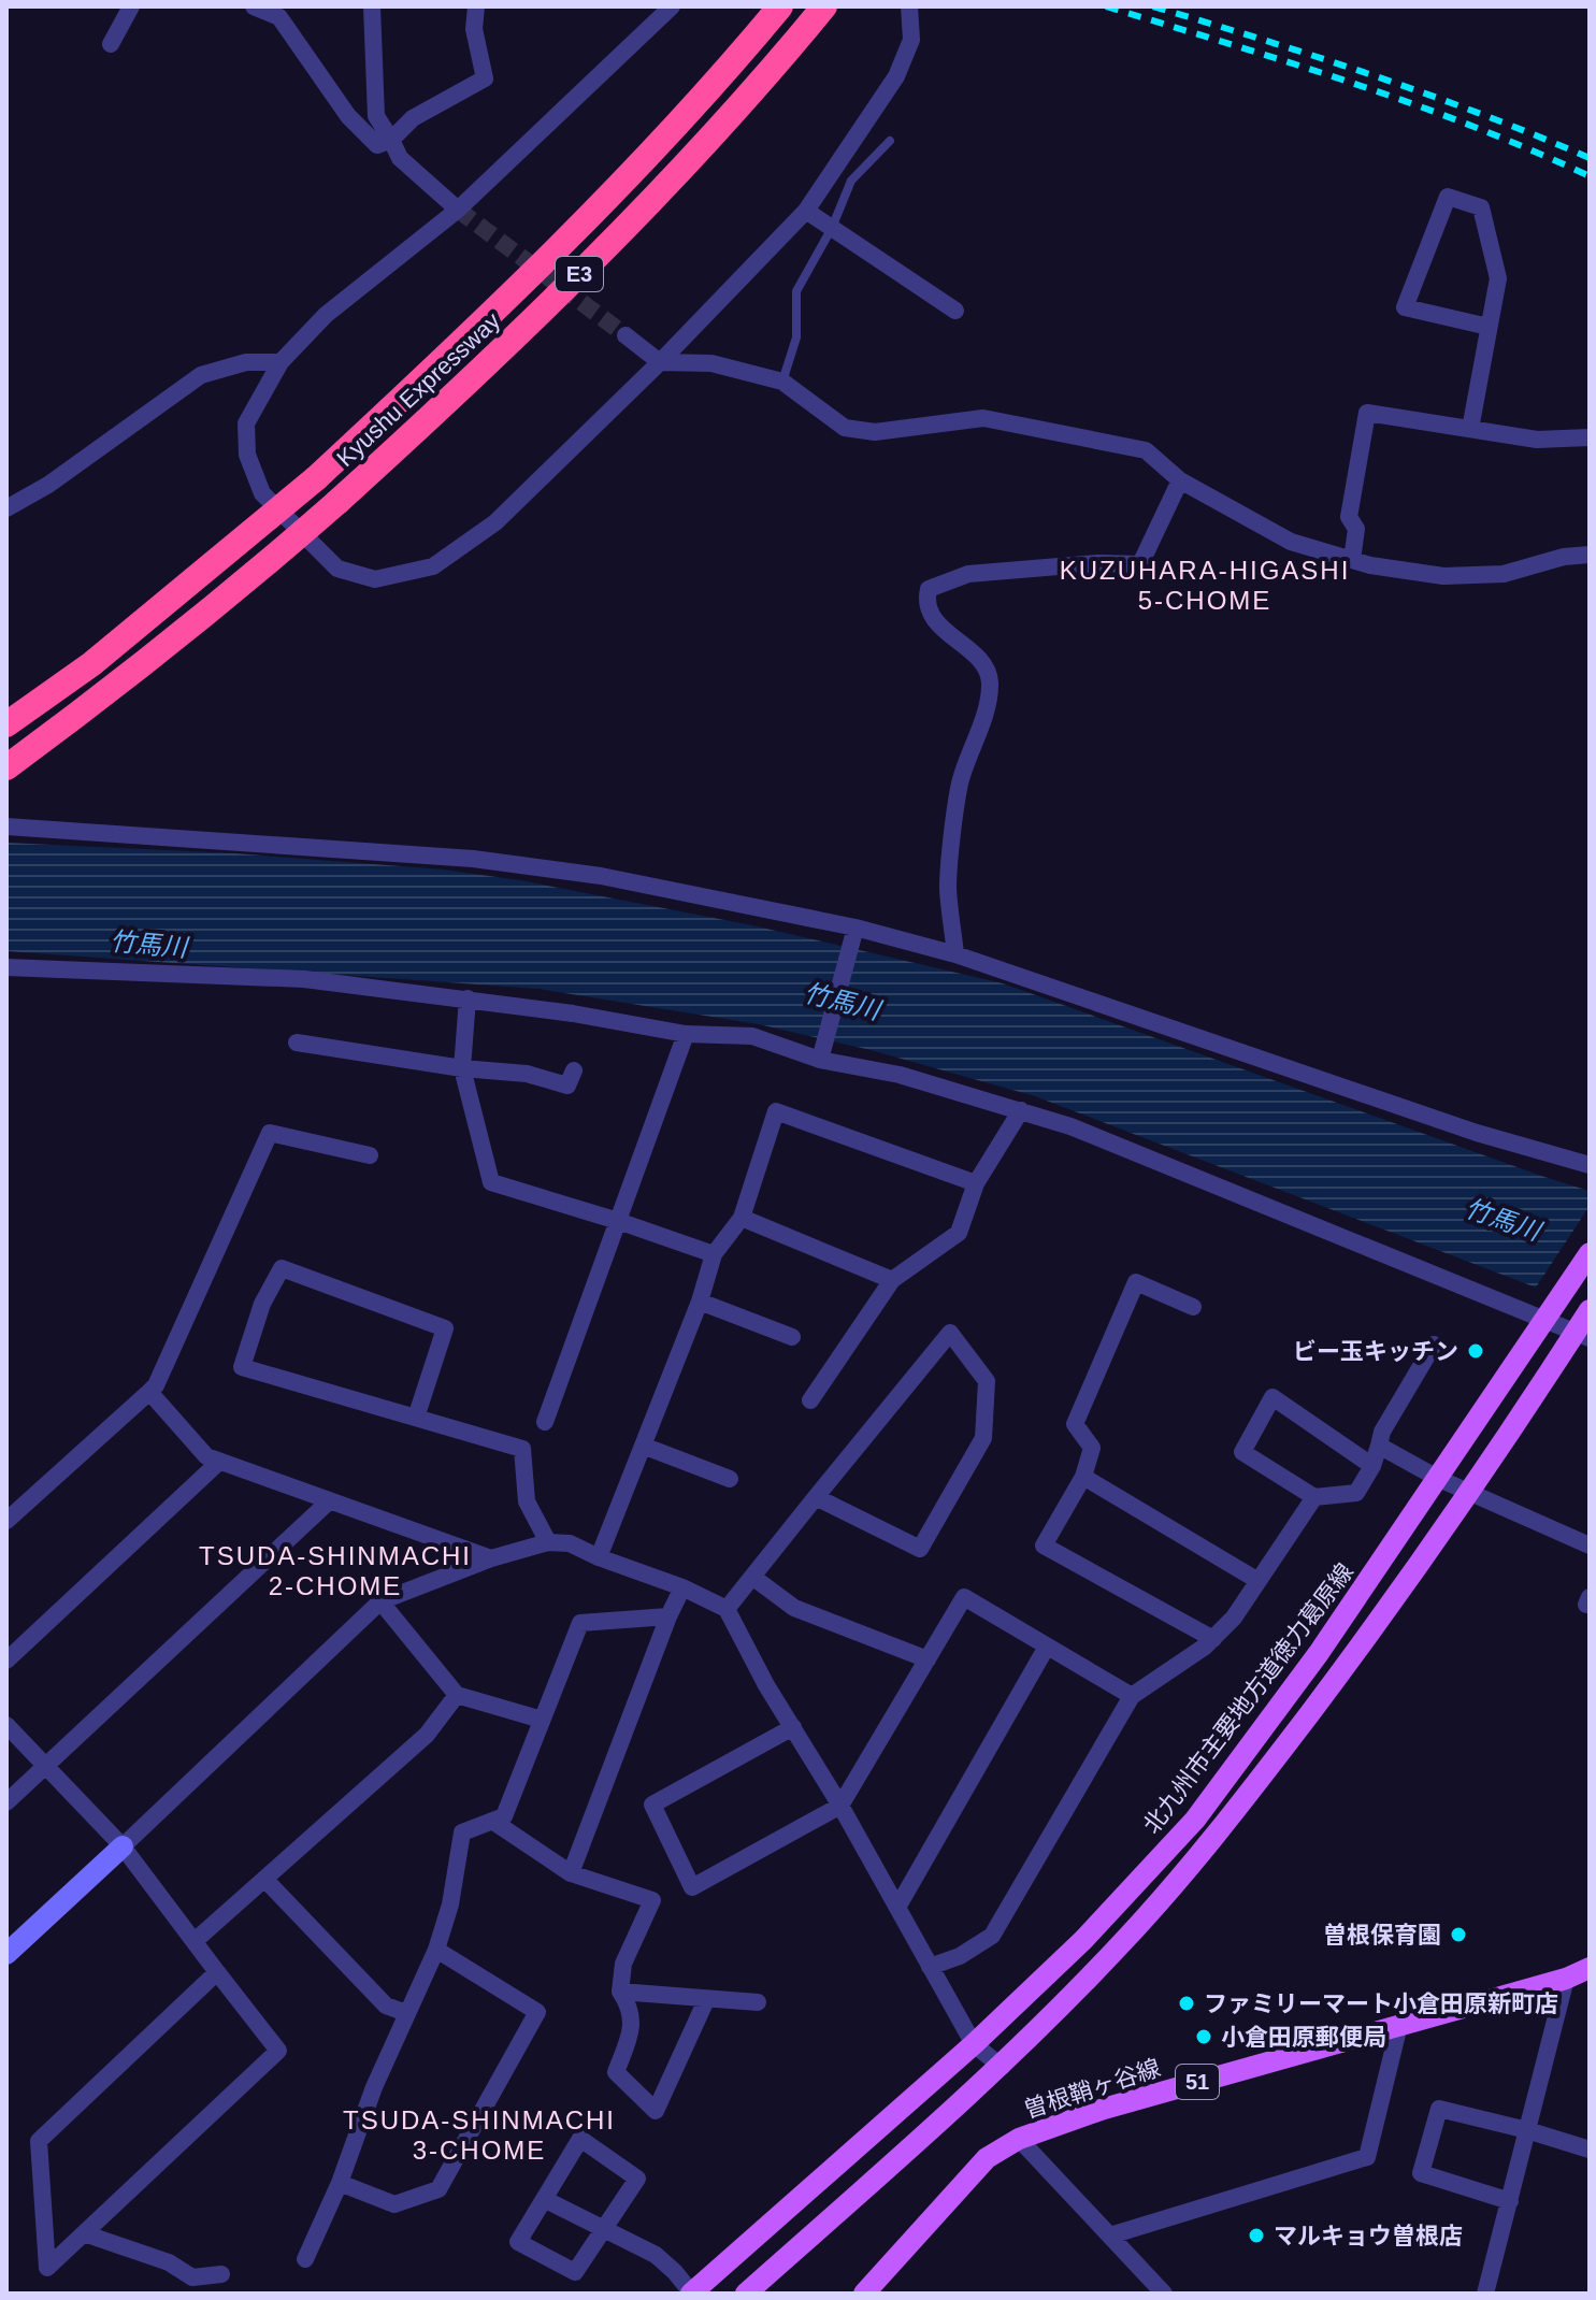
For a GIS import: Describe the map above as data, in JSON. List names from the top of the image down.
{
  "streets": {
    "highway": ["E3", "Kyushu Expressway"],
    "main road": ["北九州市主要地方道徳力葛原線", "51", "曽根鞘ヶ谷線"]
  },
  "districts": ["KUZUHARA-HIGASHI 5-CHOME", "TSUDA-SHINMACHI 2-CHOME", "TSUDA-SHINMACHI 3-CHOME"],
  "water": ["竹馬川"],
  "places": [
    "ビー玉キッチン",
    "曽根保育園",
    "ファミリーマート小倉田原新町店",
    "小倉田原郵便局",
    "マルキョウ曽根店"
  ]
}
